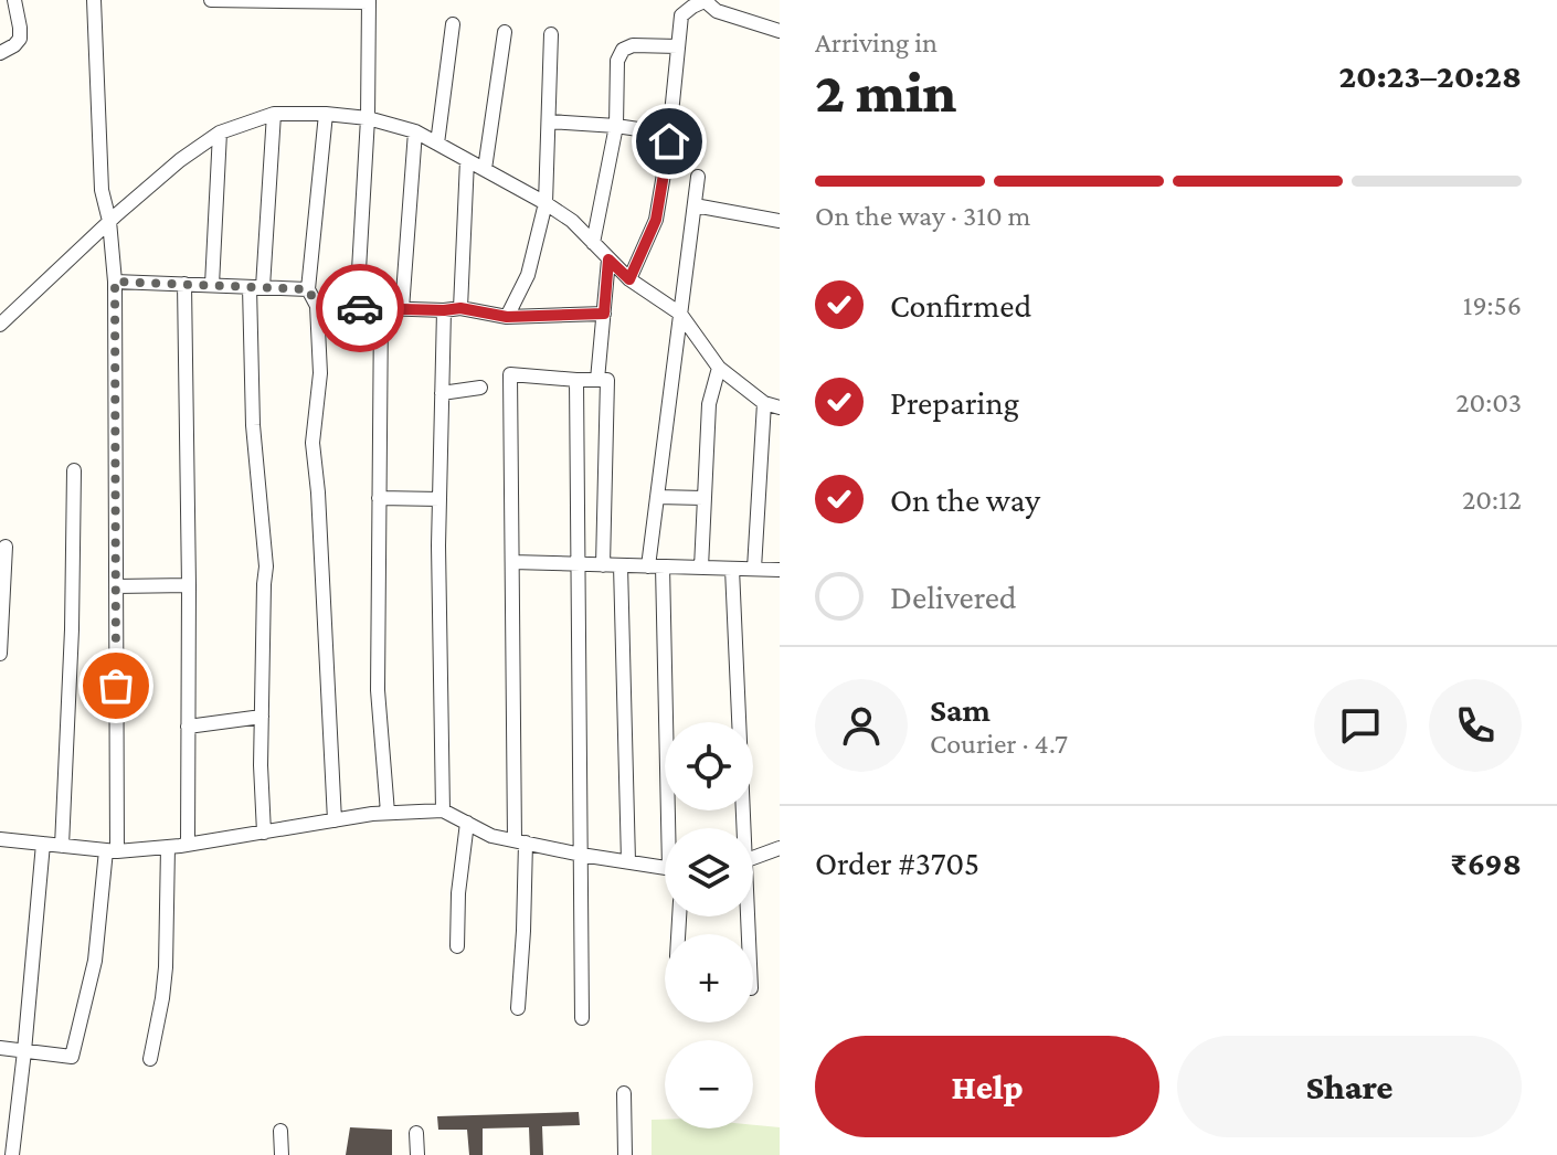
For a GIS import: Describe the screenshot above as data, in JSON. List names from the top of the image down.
{
  "page": {
    "heading": ["2 min", "Arriving in", "20:23–20:28"],
    "panel": [
      "Sam",
      "Courier · 4.7",
      "Order #3705",
      "₹698"
    ],
    "bar": "On the way · 310 m",
    "list": [
      ["Confirmed", "19:56"],
      ["Preparing", "20:03"],
      ["On the way", "20:12"],
      "Delivered"
    ],
    "map_buttons": ["+", "−"],
    "buttons": ["Help", "Share"]
  }
}
